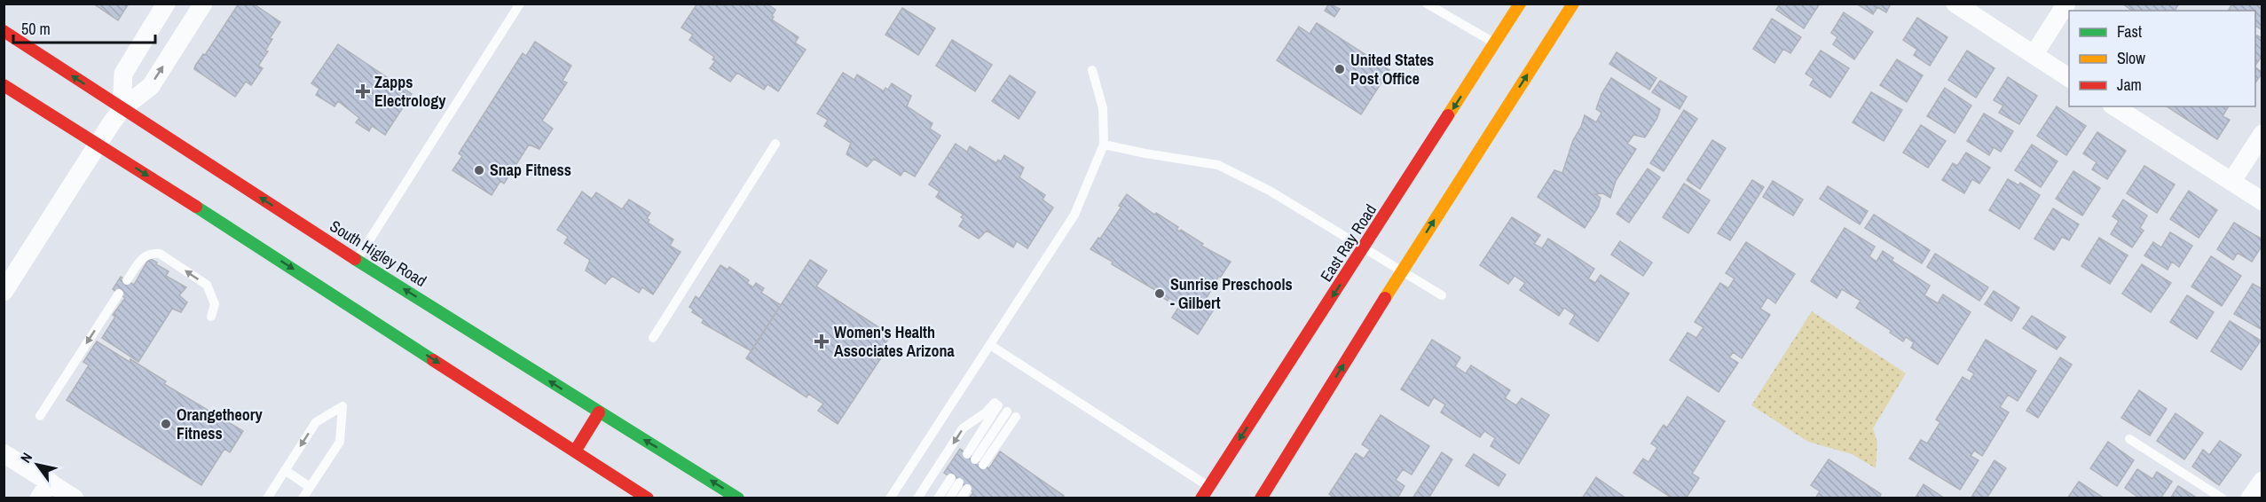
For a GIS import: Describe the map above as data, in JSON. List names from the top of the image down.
{
  "streets": {
    "main road": ["East Ray Road", "South Higley Road"]
  },
  "places": {
    "other": [
      "United States Post Office",
      "Snap Fitness",
      "Sunrise Preschools - Gilbert",
      "Orangetheory Fitness"
    ],
    "health": ["Zapps Electrology", "Women's Health Associates Arizona"]
  },
  "legend": ["Fast", "Slow", "Jam"],
  "scale_bar": "50 m",
  "north": "top left"
}
